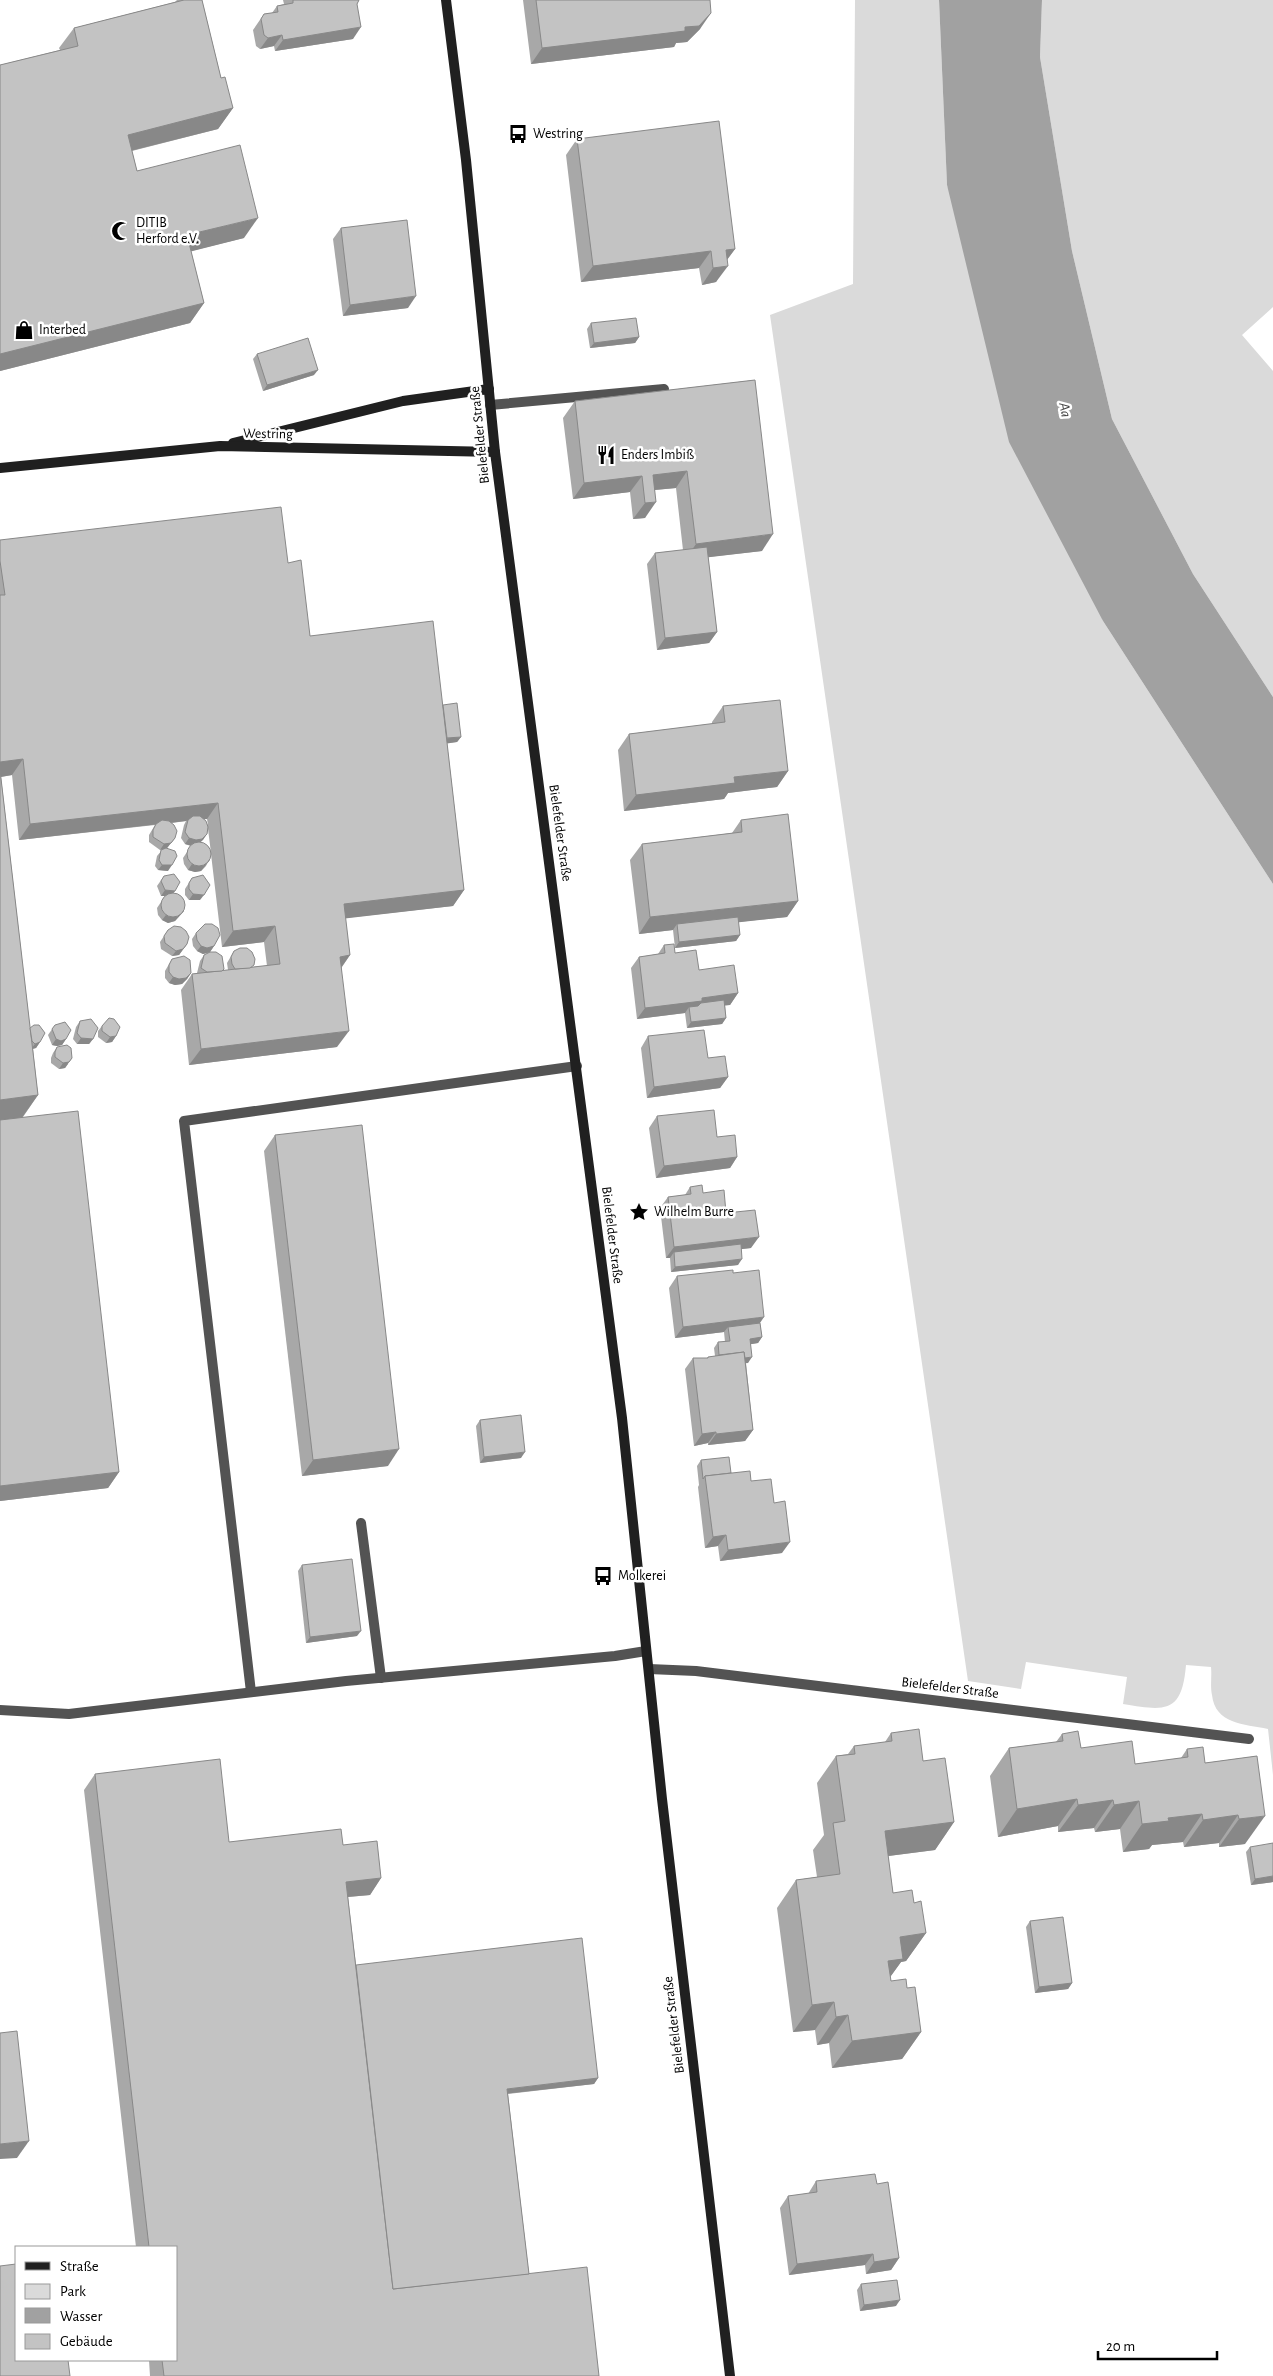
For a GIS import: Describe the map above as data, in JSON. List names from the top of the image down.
{
  "streets": {
    "street": ["Westring", "Bielefelder Straße"]
  },
  "crossings": [
    ["Westring", "Bielefelder Straße"]
  ],
  "water": ["Aa"],
  "places": {
    "bus stop": ["Westring", "Molkerei"],
    "mosque": ["DITIB Herford e.V."],
    "shop": ["Interbed"],
    "restaurant": ["Enders Imbiß"],
    "place": ["Wilhelm Burre"]
  },
  "legend": [
    "Straße",
    "Park",
    "Wasser",
    "Gebäude"
  ],
  "scale_bar": "20 m"
}
